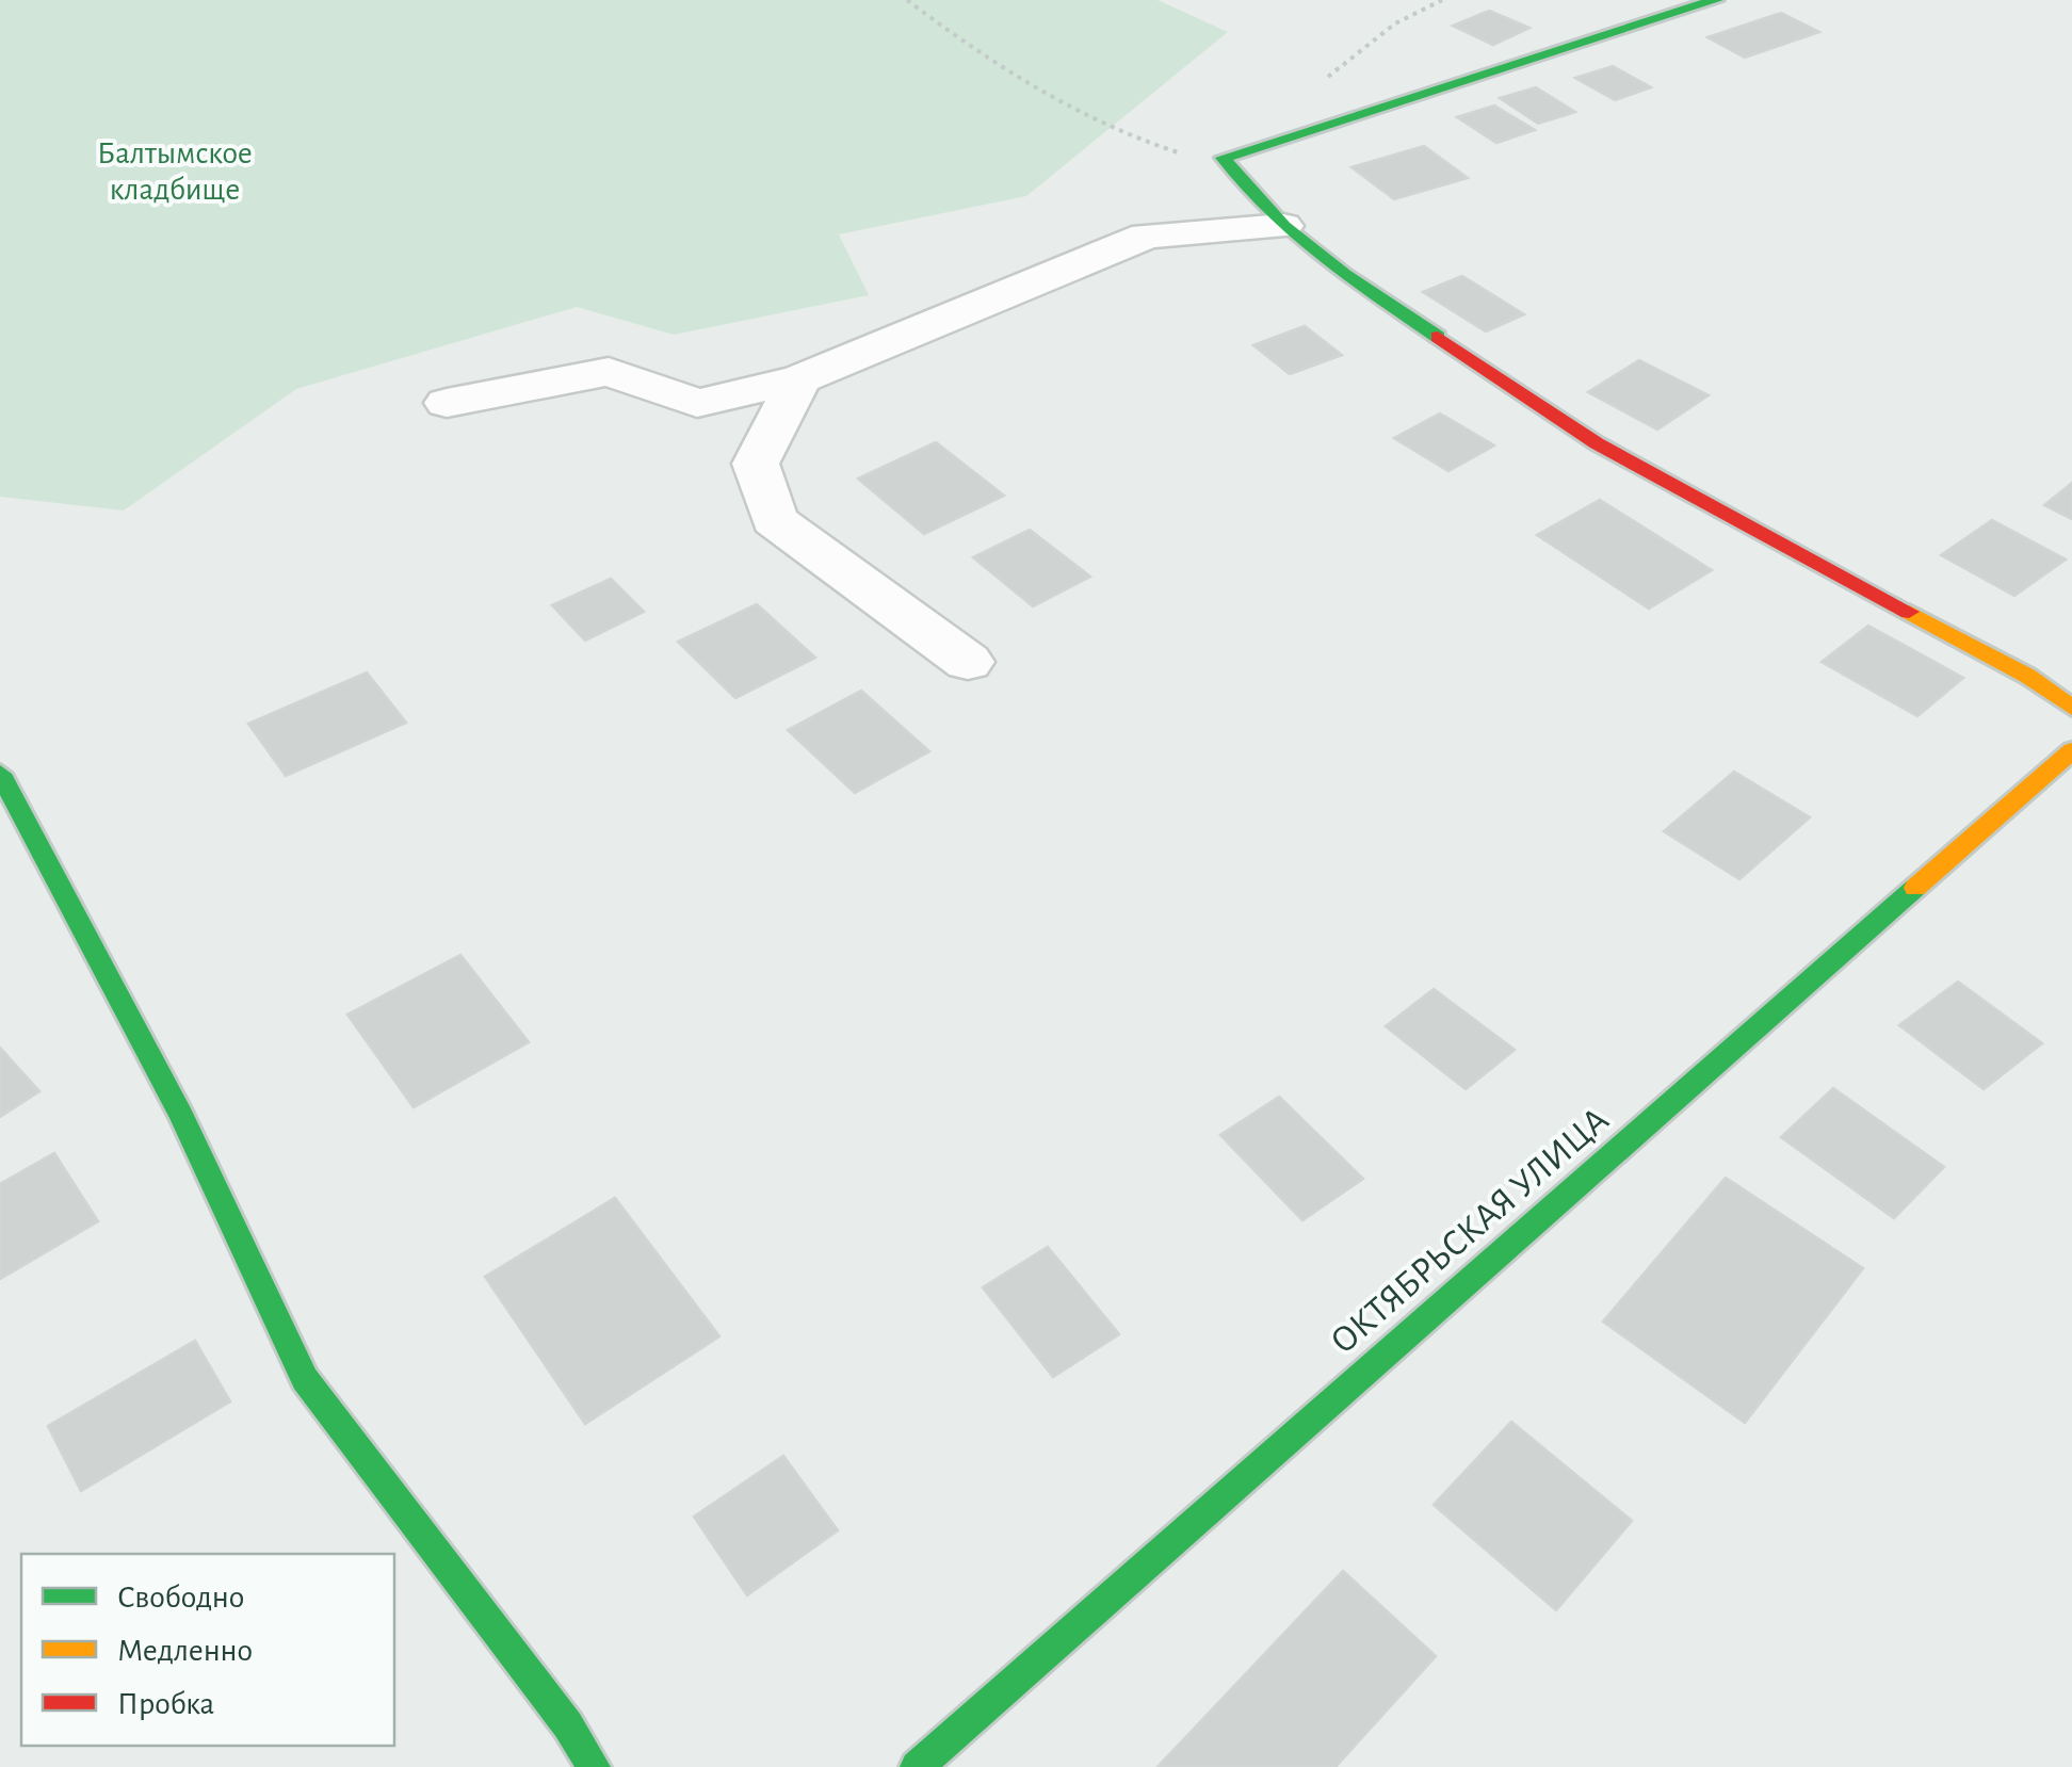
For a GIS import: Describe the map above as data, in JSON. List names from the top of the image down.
{
  "streets": {
    "street": ["ОКТЯБРЬСКАЯ УЛИЦА"]
  },
  "parks": ["Балтымское кладбище"],
  "legend": ["Свободно", "Медленно", "Пробка"]
}
